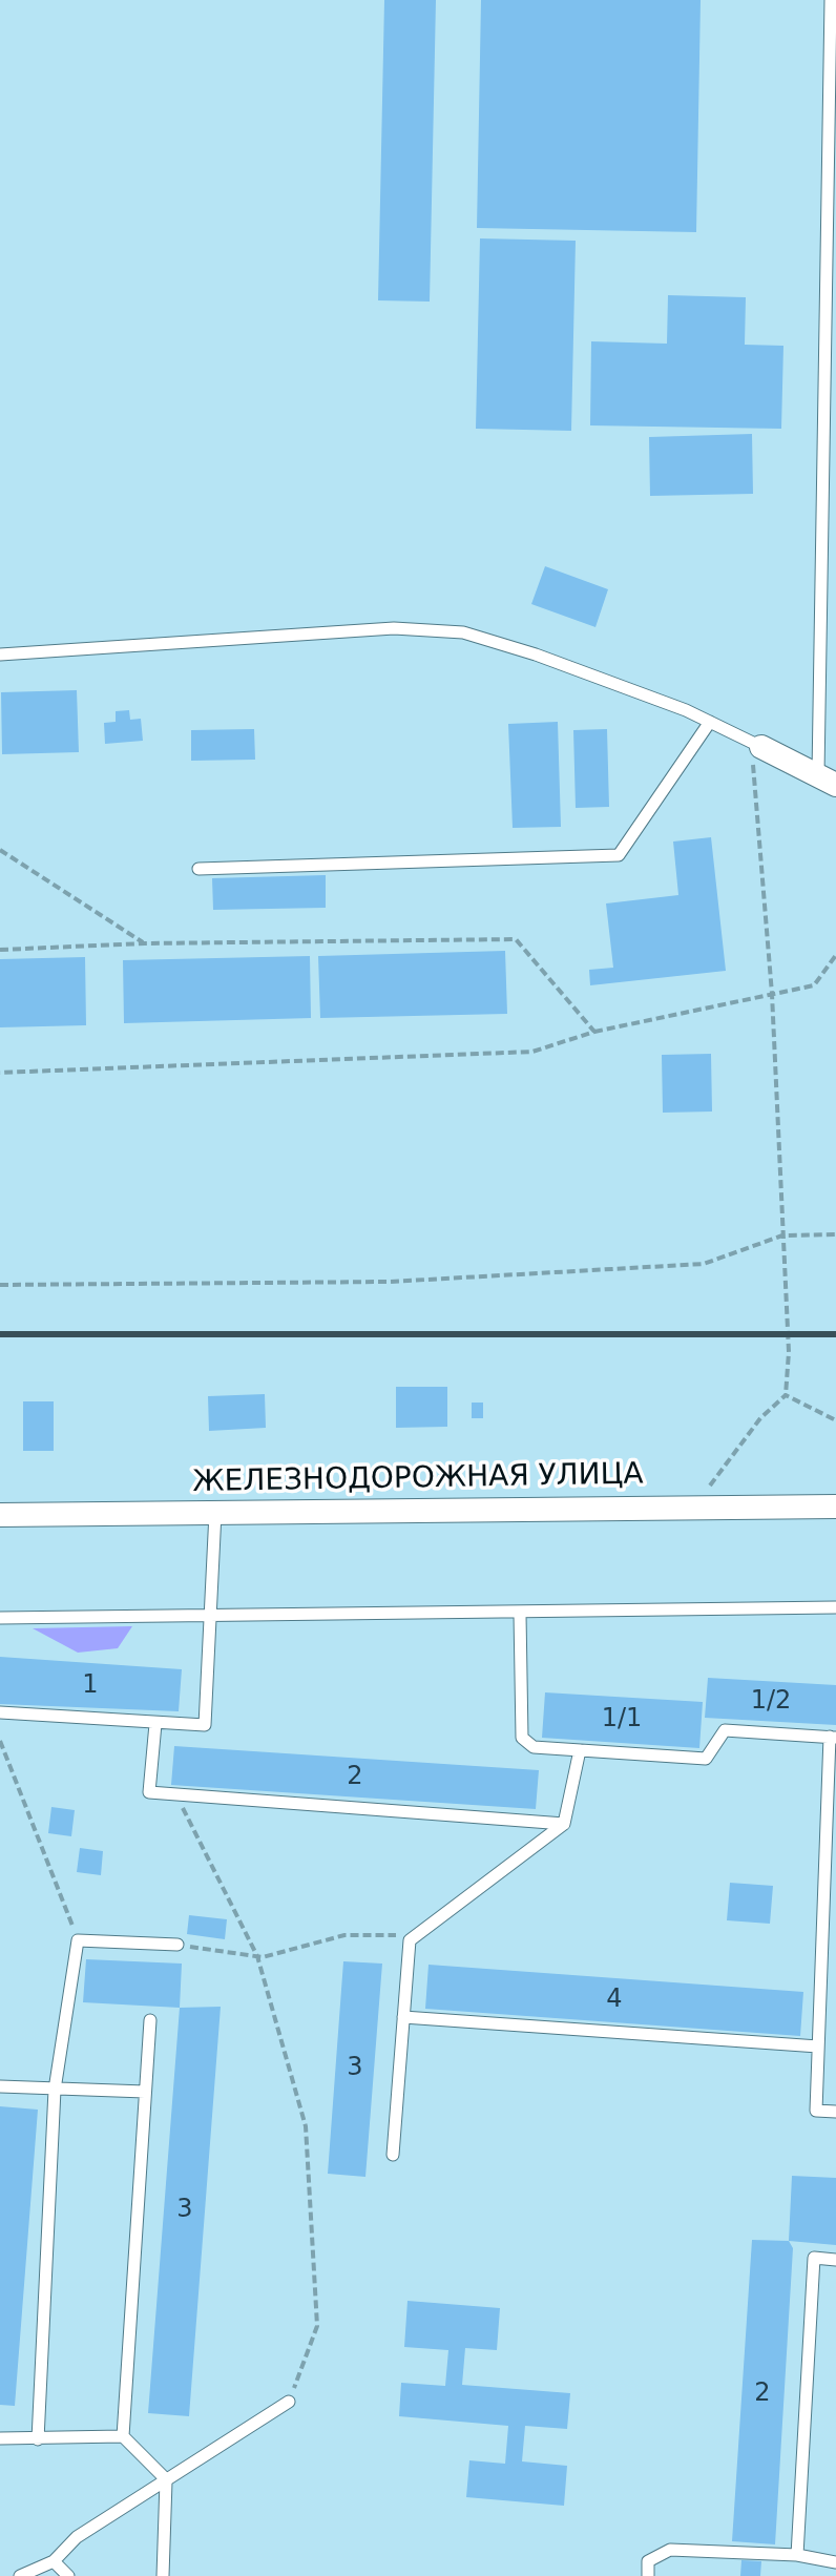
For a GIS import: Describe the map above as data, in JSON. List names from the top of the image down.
{
  "streets": {
    "street": ["ЖЕЛЕЗНОДОРОЖНАЯ УЛИЦА"]
  },
  "house_numbers": [
    "1",
    "1/2",
    "1/1",
    "2",
    "4",
    "3",
    "3",
    "2"
  ]
}
